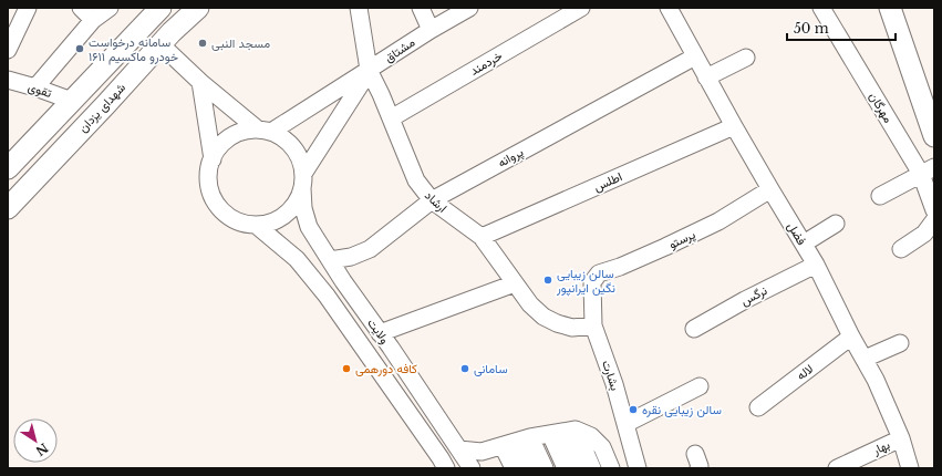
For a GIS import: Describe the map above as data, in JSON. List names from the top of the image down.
{
  "streets": {
    "main road": ["شهدای یزدان"],
    "street": [
      "مشتاق",
      "خردمند",
      "تقوی",
      "مهرگان",
      "پروانه",
      "اطلس",
      "ارشاد",
      "فضل",
      "پرستو",
      "نرگس",
      "ولایت",
      "لاله",
      "بشارت",
      "بهار"
    ]
  },
  "crossings": [
    ["مشتاق", "ارشاد"],
    ["مشتاق", "ولایت"],
    ["خردمند", "ارشاد"],
    ["پروانه", "ارشاد"],
    ["پروانه", "فضل"],
    ["پروانه", "ولایت"],
    ["اطلس", "ارشاد"],
    ["اطلس", "فضل"],
    ["ارشاد", "بشارت"],
    ["فضل", "پرستو"],
    ["فضل", "نرگس"],
    ["فضل", "لاله"],
    ["فضل", "بهار"],
    ["پرستو", "بشارت"]
  ],
  "places": [
    "مسجد النبی",
    "سامانه درخواست خودرو ماکسیم ۱۶۱۱",
    "سالن زیبایی نگین ایرانپور",
    "کافه دورهمی",
    "سامانی",
    "سالن زیبایی نقره"
  ],
  "scale_bar": "50 m",
  "north": "bottom right"
}
